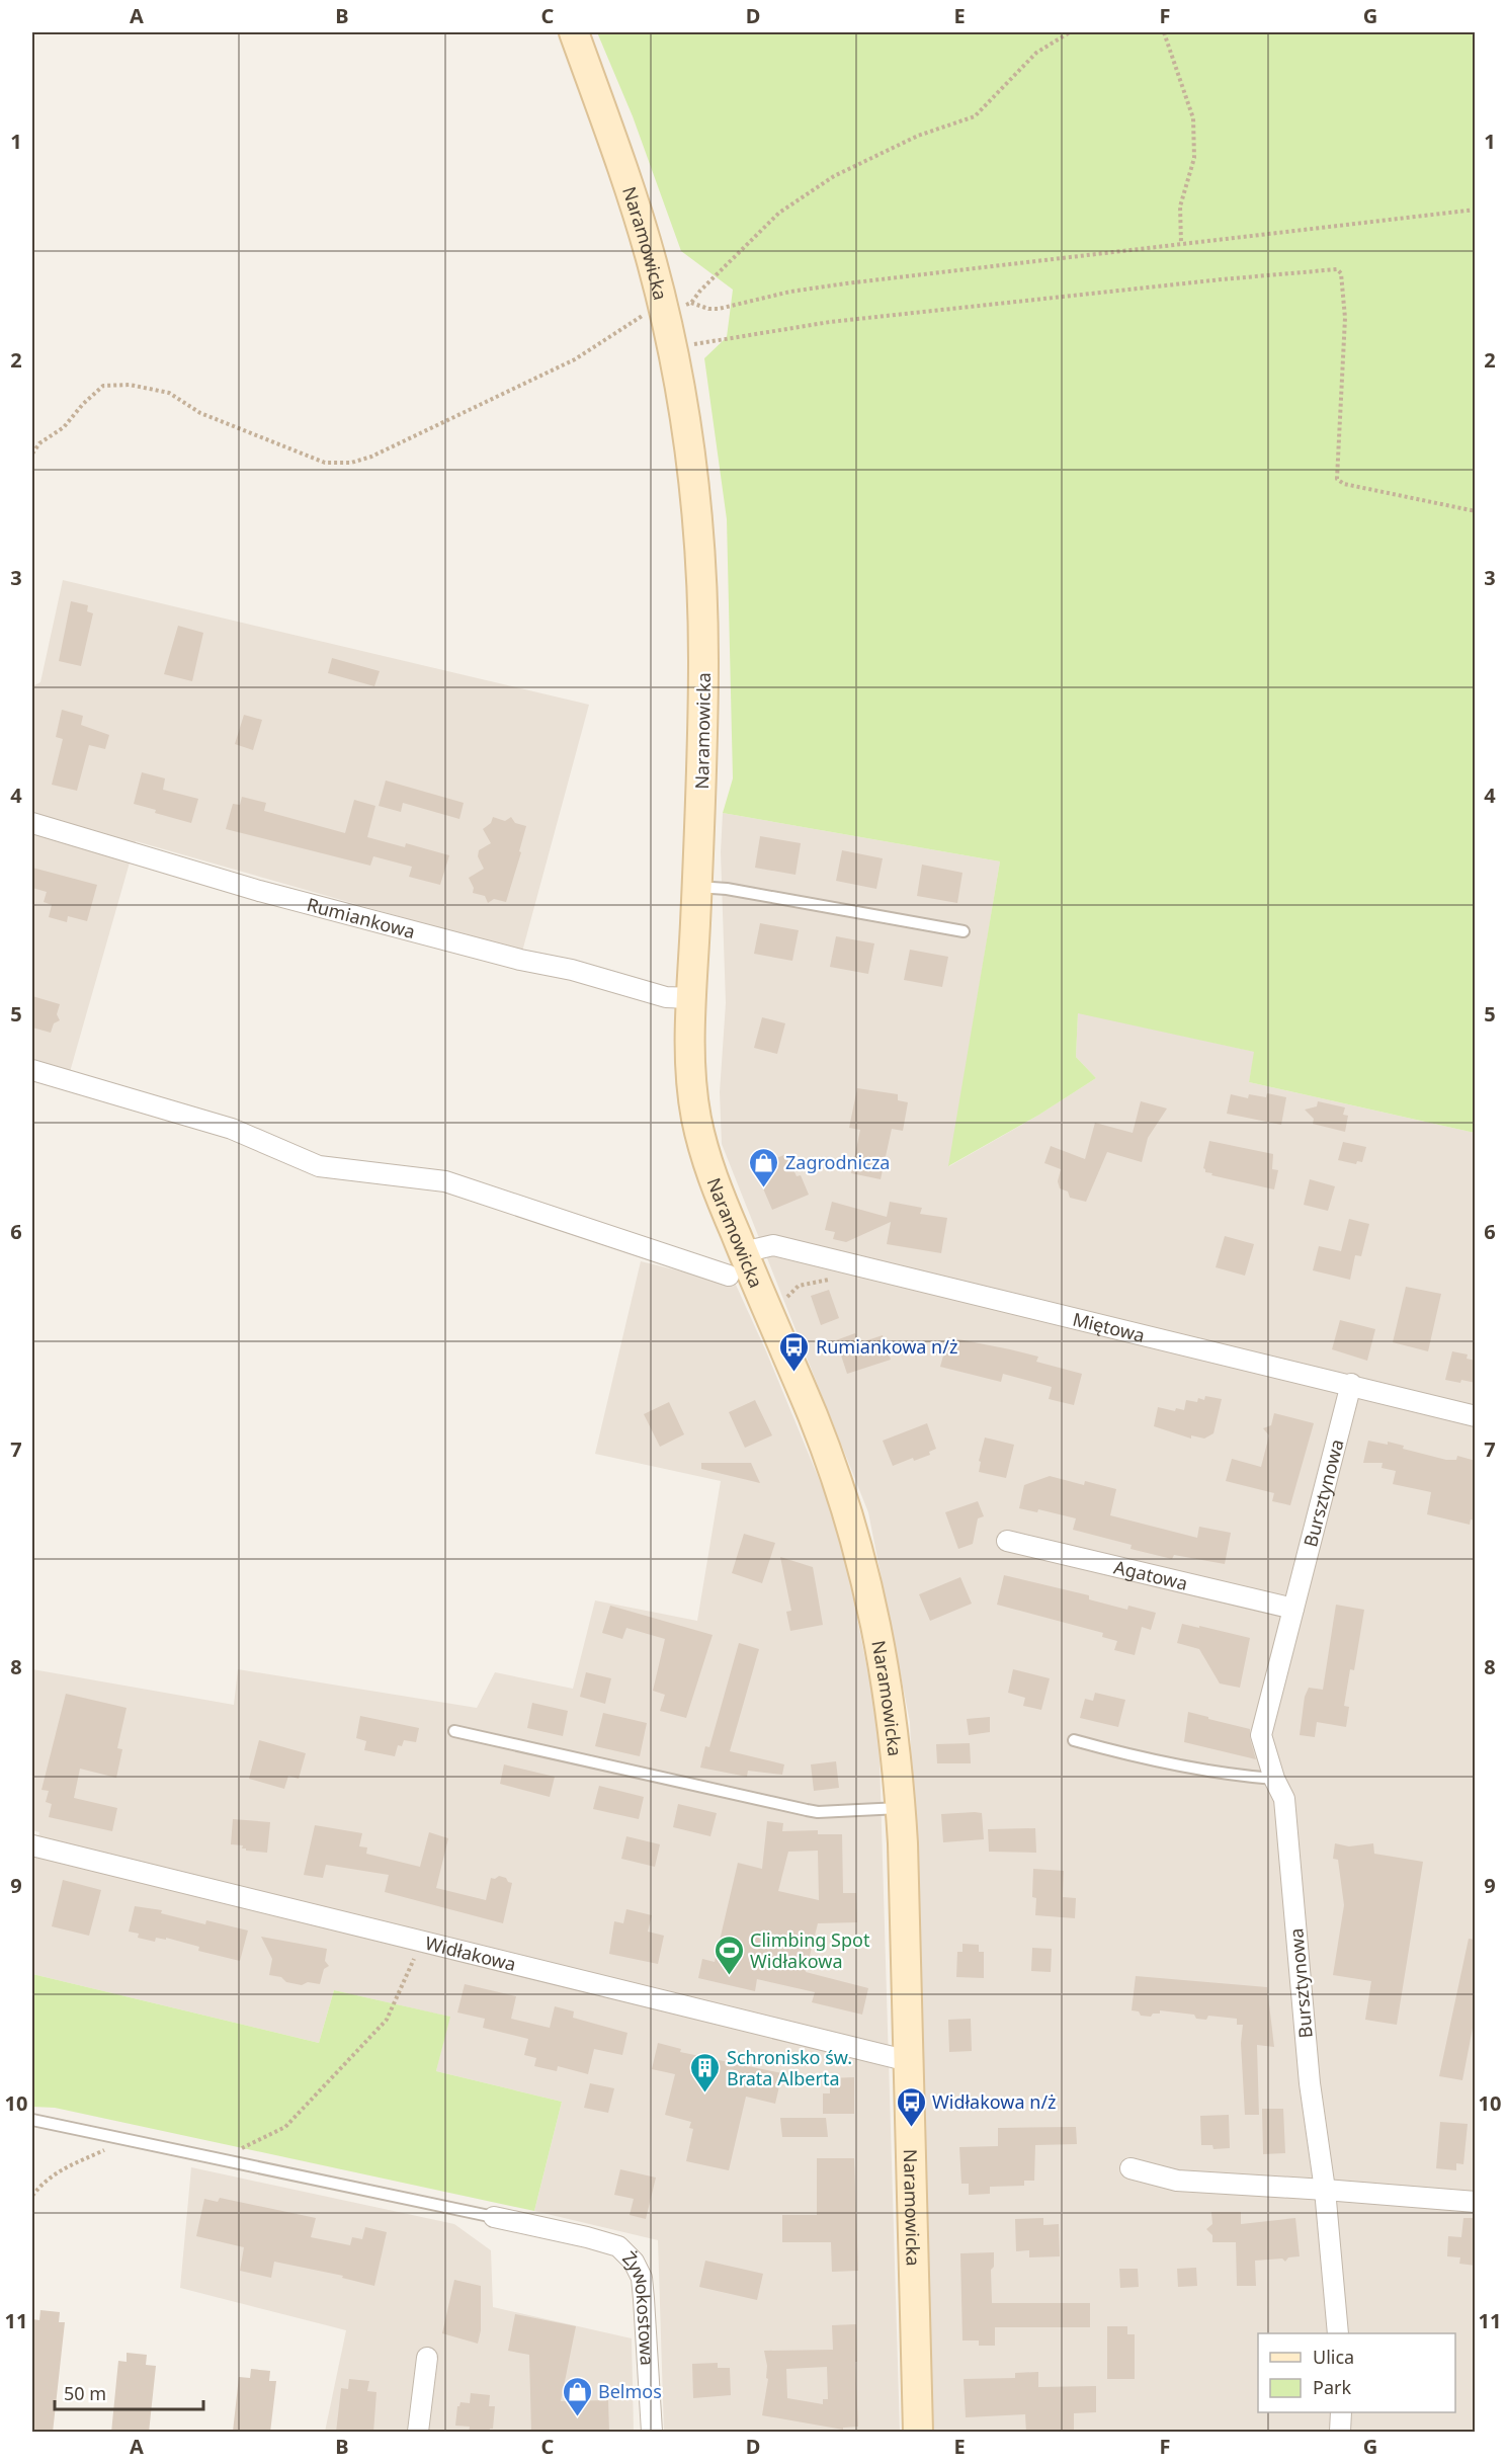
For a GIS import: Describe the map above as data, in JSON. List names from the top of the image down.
{
  "streets": {
    "street": [
      "Naramowicka",
      "Rumiankowa",
      "Miętowa",
      "Bursztynowa",
      "Agatowa",
      "Widłakowa",
      "Żywokostowa"
    ]
  },
  "crossings": [
    ["Naramowicka", "Rumiankowa"],
    ["Naramowicka", "Miętowa"],
    ["Naramowicka", "Widłakowa"],
    ["Miętowa", "Bursztynowa"],
    ["Bursztynowa", "Agatowa"]
  ],
  "places": {
    "shop": ["Zagrodnicza", "Belmos"],
    "bus stop": ["Rumiankowa n/ż", "Widłakowa n/ż"],
    "sports": ["Climbing Spot Widłakowa"],
    "building": ["Schronisko św. Brata Alberta"]
  },
  "legend": ["Ulica", "Park"],
  "scale_bar": "50 m",
  "grid": {
    "columns": [
      "A",
      "B",
      "C",
      "D",
      "E",
      "F",
      "G"
    ],
    "rows": [
      "1",
      "2",
      "3",
      "4",
      "5",
      "6",
      "7",
      "8",
      "9",
      "10",
      "11"
    ]
  }
}
